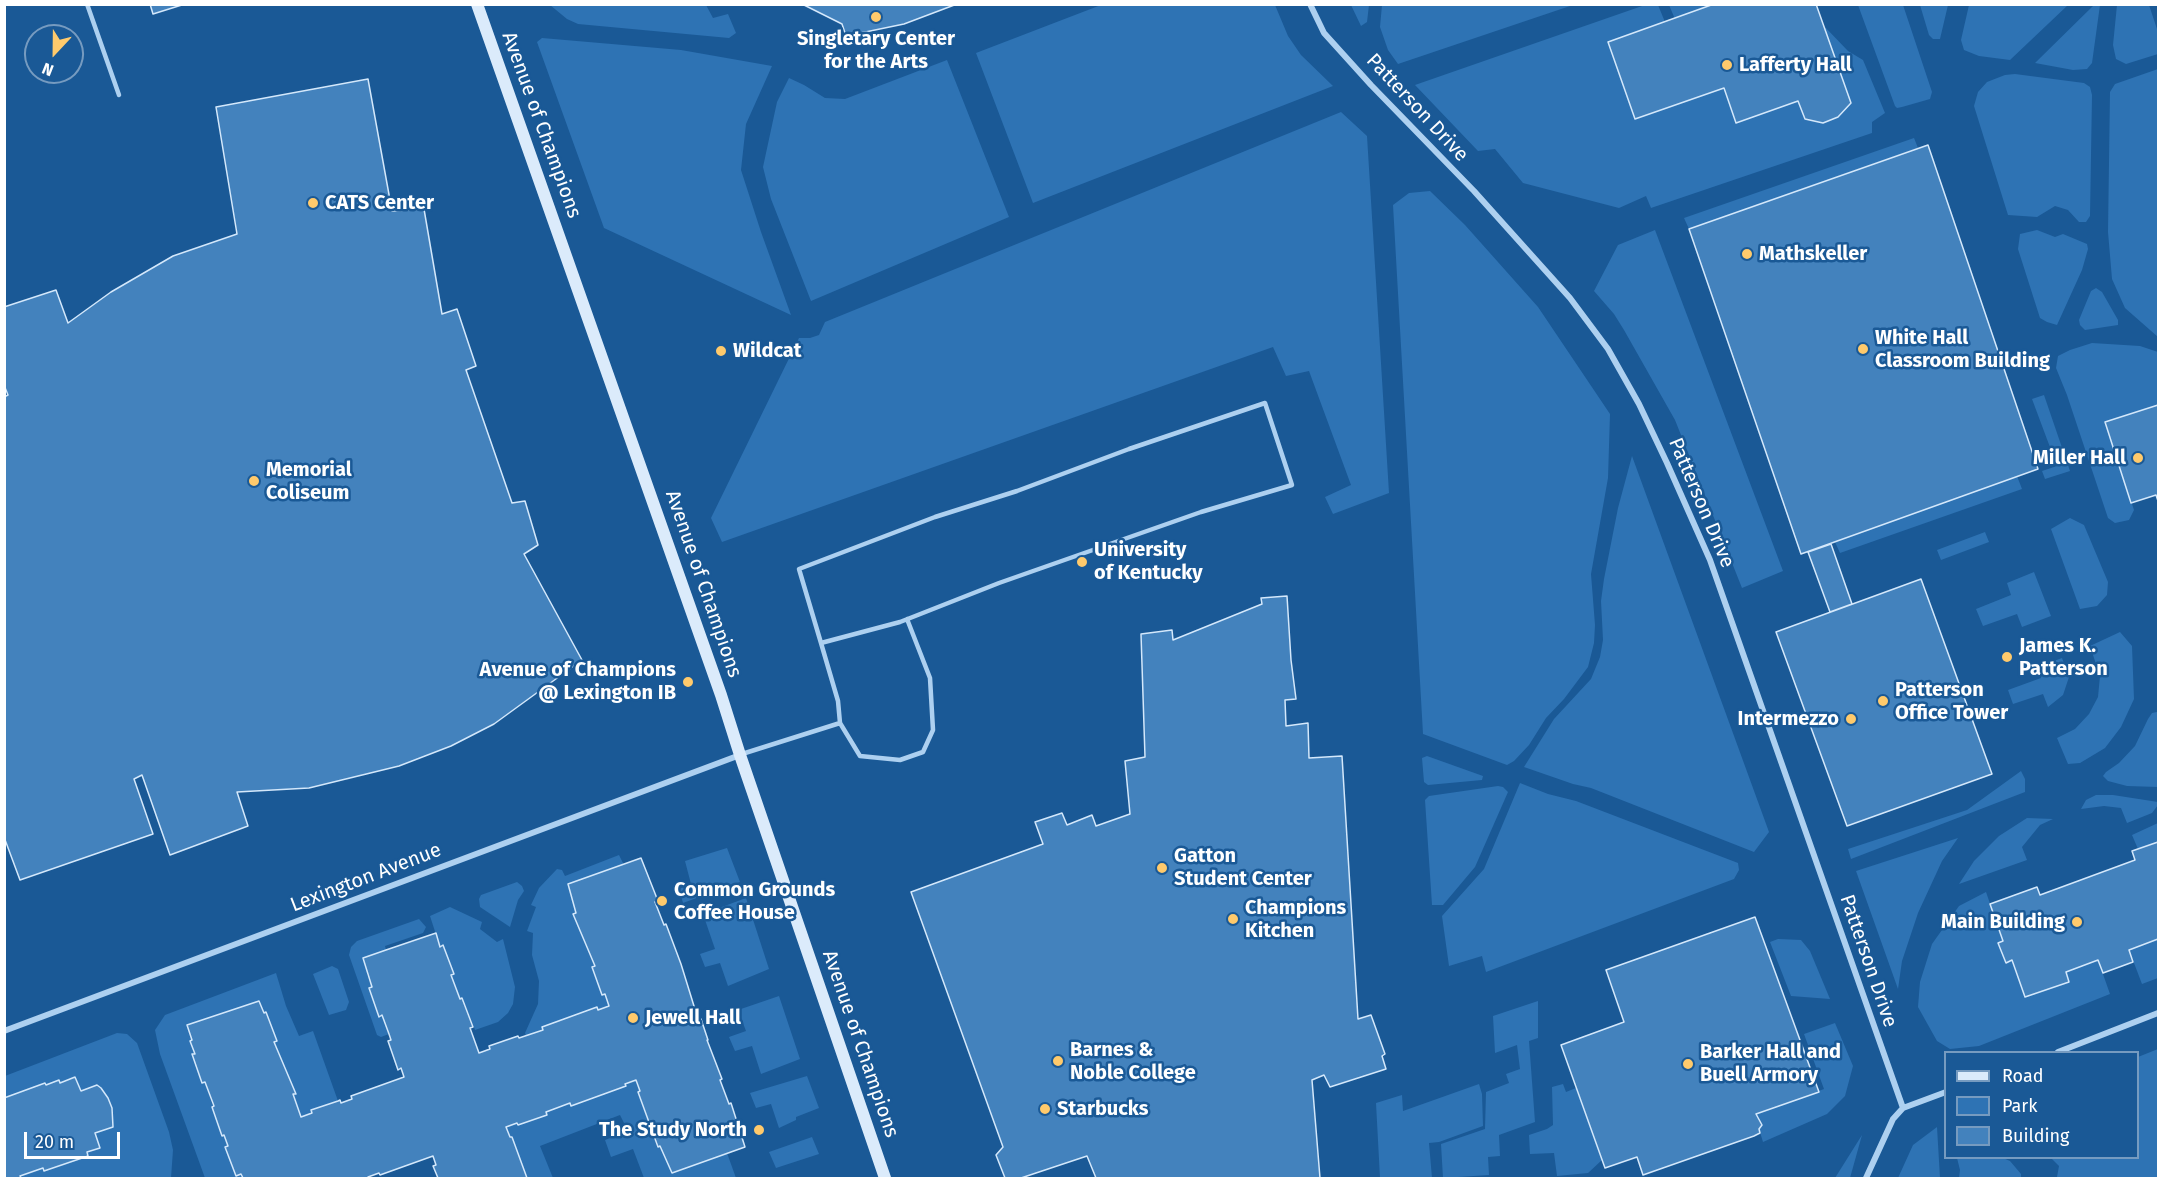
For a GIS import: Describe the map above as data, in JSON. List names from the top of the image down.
{
  "streets": {
    "main road": ["Avenue of Champions"],
    "street": ["Patterson Drive", "Lexington Avenue"]
  },
  "crossings": [
    ["Avenue of Champions", "Lexington Avenue"]
  ],
  "places": [
    "Singletary Center for the Arts",
    "Lafferty Hall",
    "CATS Center",
    "Mathskeller",
    "White Hall Classroom Building",
    "Wildcat",
    "Miller Hall",
    "Memorial Coliseum",
    "University of Kentucky",
    "James K. Patterson",
    "Avenue of Champions @ Lexington IB",
    "Patterson Office Tower",
    "Intermezzo",
    "Gatton Student Center",
    "Common Grounds Coffee House",
    "Champions Kitchen",
    "Main Building",
    "Jewell Hall",
    "Barnes & Noble College",
    "Barker Hall and Buell Armory",
    "Starbucks",
    "The Study North"
  ],
  "legend": ["Road", "Park", "Building"],
  "scale_bar": "20 m",
  "north": "bottom"
}
